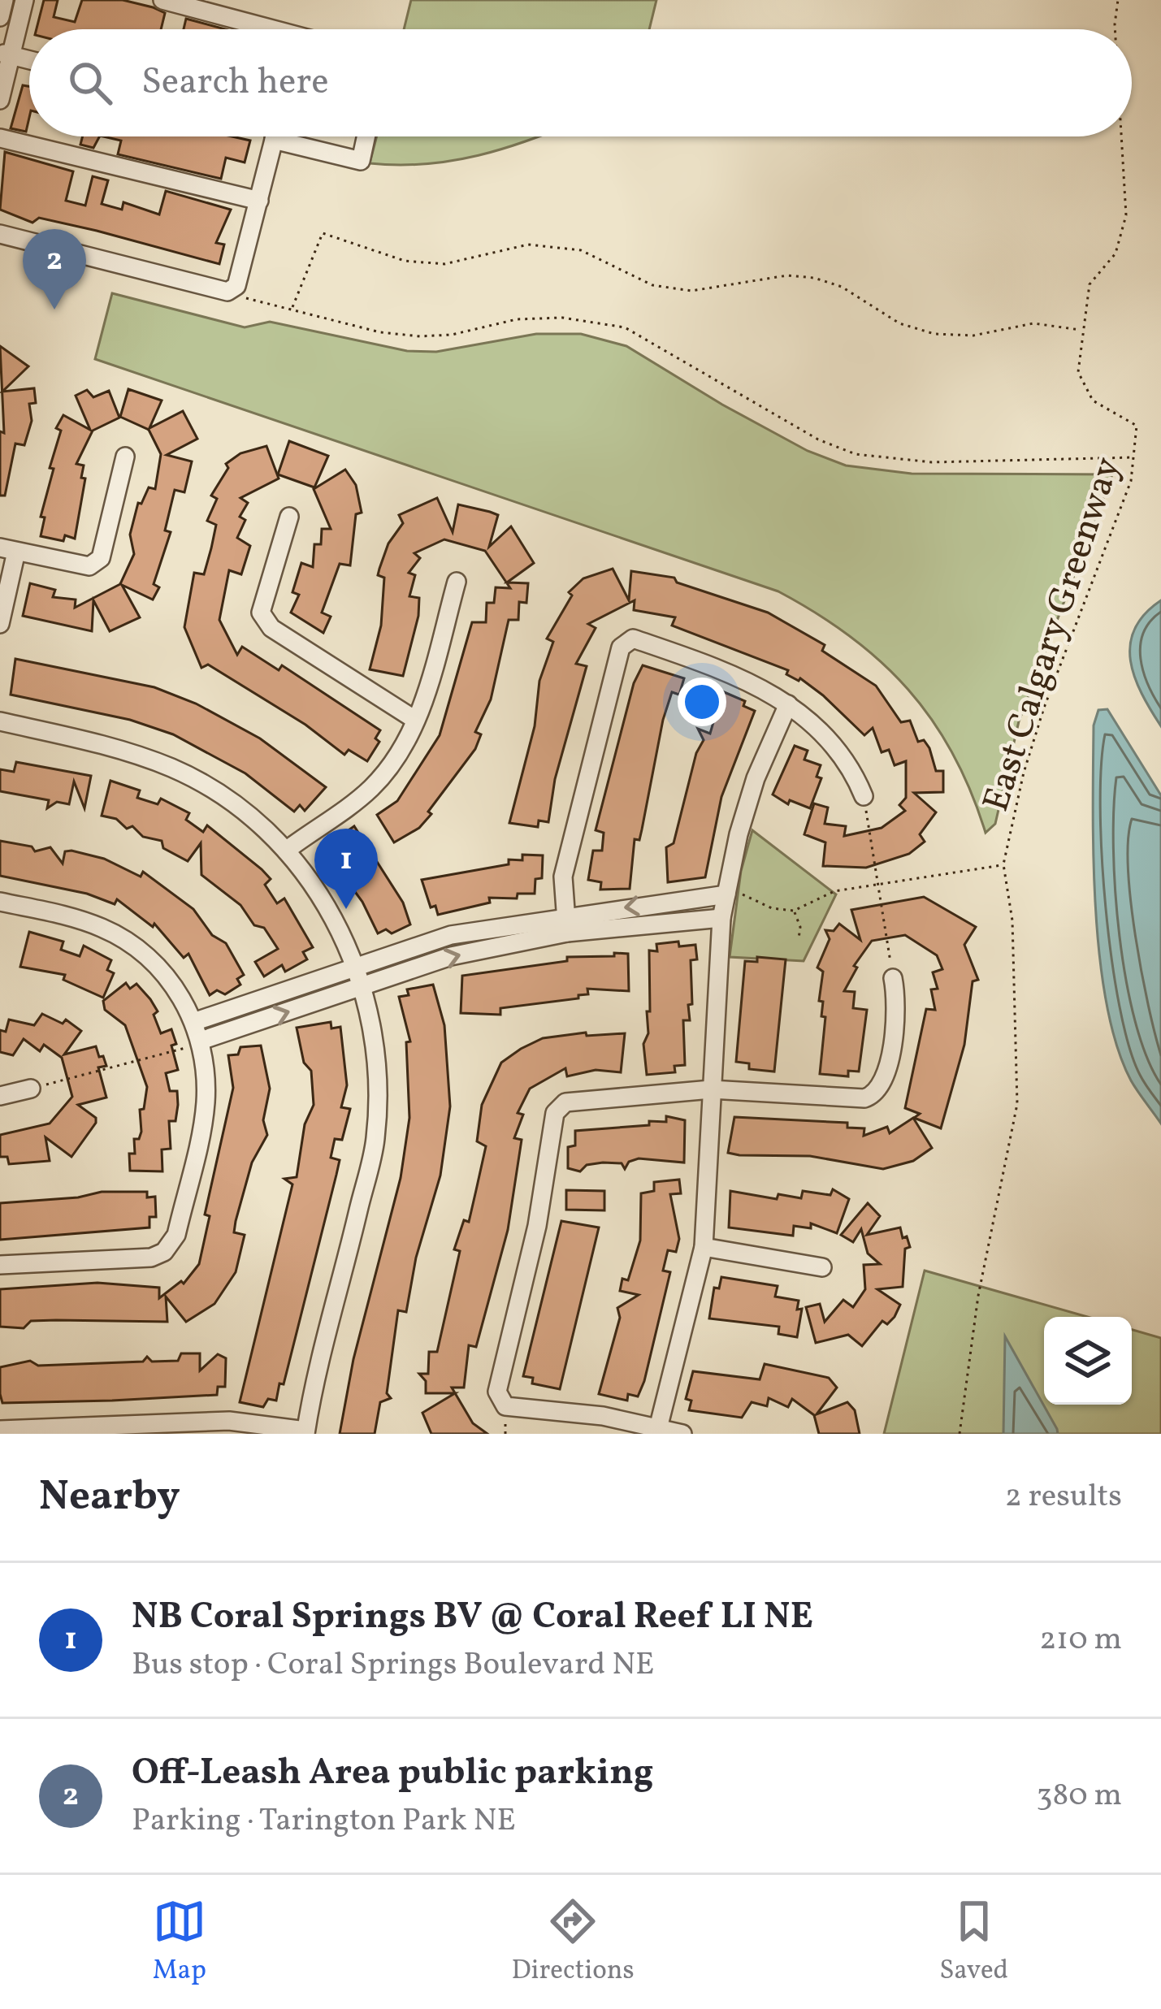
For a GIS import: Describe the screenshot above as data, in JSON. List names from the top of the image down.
{
  "streets": {
    "path": ["East Calgary Greenway"]
  },
  "page": {
    "search": "Search here",
    "pins": ["2", "1"],
    "heading": ["Nearby", "2 results"],
    "list": [
      {
        "mark": "1",
        "name": "NB Coral Springs BV @ Coral Reef LI NE",
        "note": "Bus stop · Coral Springs Boulevard NE",
        "value": "210 m"
      },
      {
        "mark": "2",
        "name": "Off-Leash Area public parking",
        "note": "Parking · Tarington Park NE",
        "value": "380 m"
      }
    ],
    "nav": ["Map", "Directions", "Saved"]
  }
}
